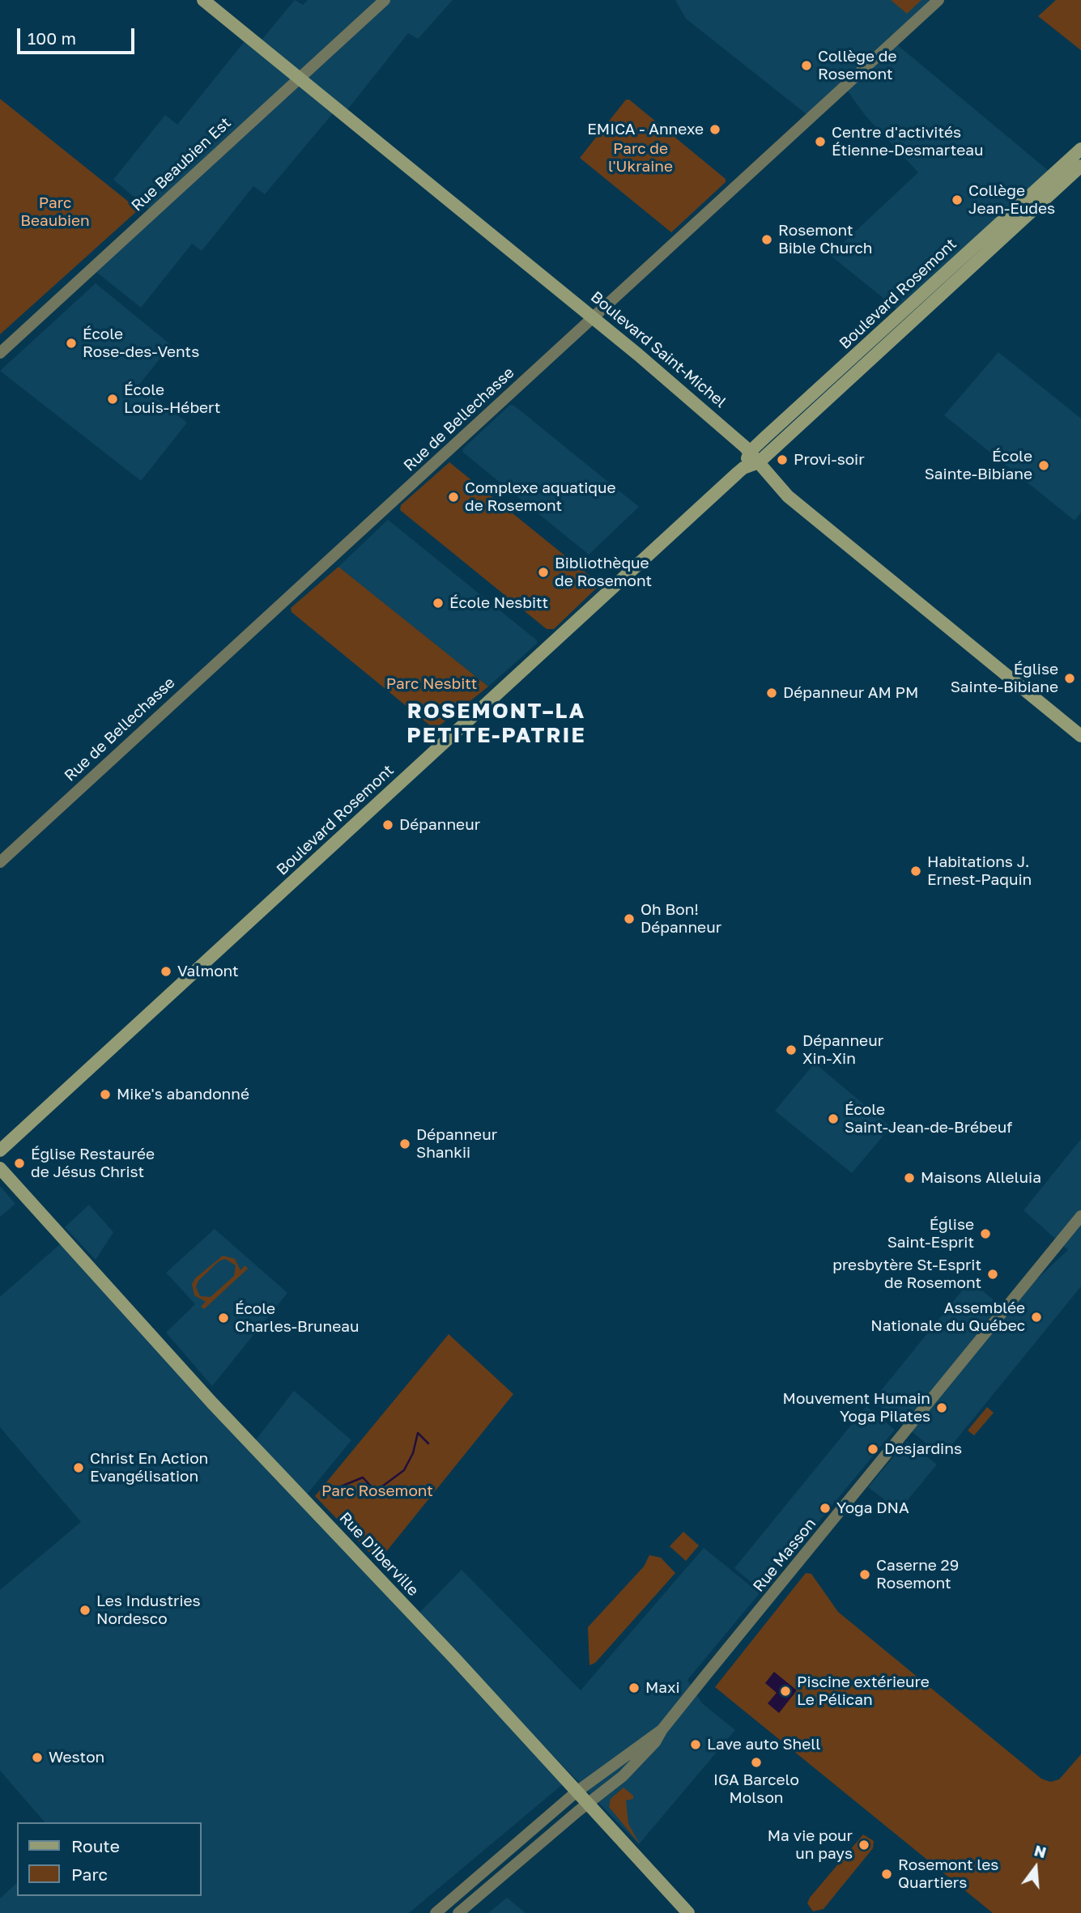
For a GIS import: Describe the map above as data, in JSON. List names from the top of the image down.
{
  "streets": {
    "main road": ["Boulevard Rosemont", "Boulevard Saint-Michel", "Rue D'Iberville"],
    "street": ["Rue Beaubien Est", "Rue de Bellechasse", "Rue Masson"]
  },
  "crossings": [
    ["Rue Beaubien Est", "Boulevard Saint-Michel"],
    ["Boulevard Rosemont", "Boulevard Saint-Michel"],
    ["Boulevard Saint-Michel", "Rue de Bellechasse"],
    ["Rue D'Iberville", "Rue Masson"]
  ],
  "districts": ["ROSEMONT–LA PETITE-PATRIE"],
  "parks": [
    "Parc de l'Ukraine",
    "Parc Beaubien",
    "Parc Nesbitt",
    "Parc Rosemont"
  ],
  "places": [
    "Collège de Rosemont",
    "EMICA - Annexe",
    "Centre d'activités Étienne-Desmarteau",
    "Collège Jean-Eudes",
    "Rosemont Bible Church",
    "École Rose-des-Vents",
    "École Louis-Hébert",
    "Provi-soir",
    "École Sainte-Bibiane",
    "Complexe aquatique de Rosemont",
    "Bibliothèque de Rosemont",
    "École Nesbitt",
    "Église Sainte-Bibiane",
    "Dépanneur AM PM",
    "Dépanneur",
    "Habitations J. Ernest-Paquin",
    "Oh Bon! Dépanneur",
    "Valmont",
    "Dépanneur Xin-Xin",
    "Mike's abandonné",
    "École Saint-Jean-de-Brébeuf",
    "Dépanneur Shankii",
    "Église Restaurée de Jésus Christ",
    "Maisons Alleluia",
    "Église Saint-Esprit",
    "presbytère St-Esprit de Rosemont",
    "Assemblée Nationale du Québec",
    "École Charles-Bruneau",
    "Mouvement Humain Yoga Pilates",
    "Desjardins",
    "Christ En Action Evangélisation",
    "Yoga DNA",
    "Caserne 29 Rosemont",
    "Les Industries Nordesco",
    "Maxi",
    "Piscine extérieure Le Pélican",
    "Lave auto Shell",
    "Weston",
    "IGA Barcelo Molson",
    "Ma vie pour un pays",
    "Rosemont les Quartiers"
  ],
  "legend": ["Route", "Parc"],
  "scale_bar": "100 m",
  "north": "top"
}
